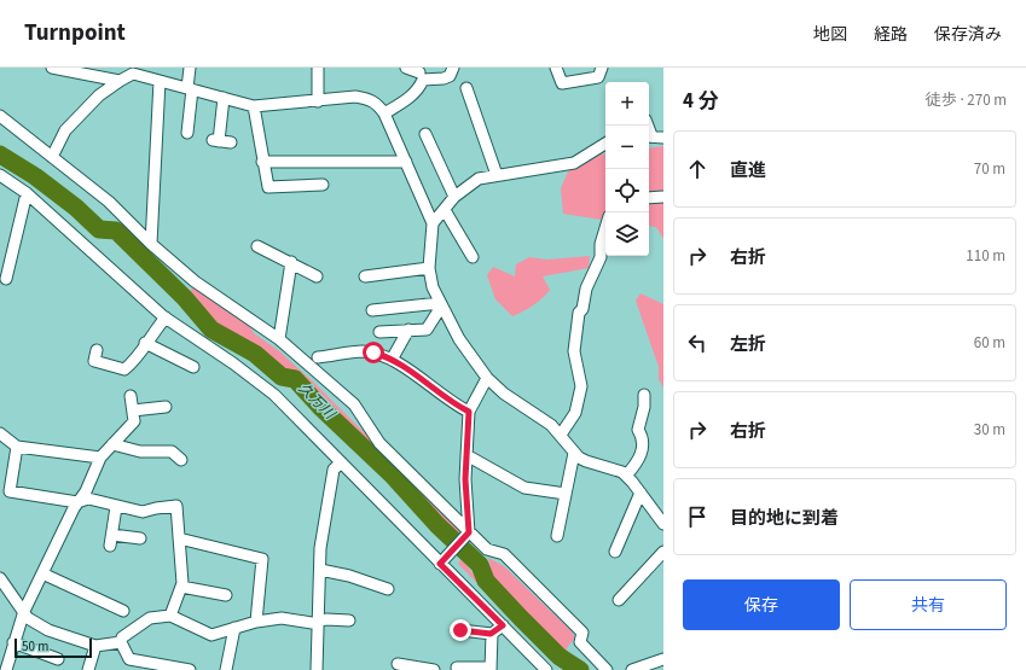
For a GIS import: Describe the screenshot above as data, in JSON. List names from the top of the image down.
{
  "water": ["久万川"],
  "scale_bar": "50 m",
  "page": {
    "header": "Turnpoint",
    "nav": ["地図", "経路", "保存済み"],
    "heading": ["4 分", "徒歩 · 270 m"],
    "map_buttons": ["+", "−"],
    "list": [
      ["直進", "70 m"],
      ["右折", "110 m"],
      ["左折", "60 m"],
      ["右折", "30 m"],
      "目的地に到着"
    ],
    "buttons": ["保存", "共有"],
    "scale": "50 m"
  }
}
